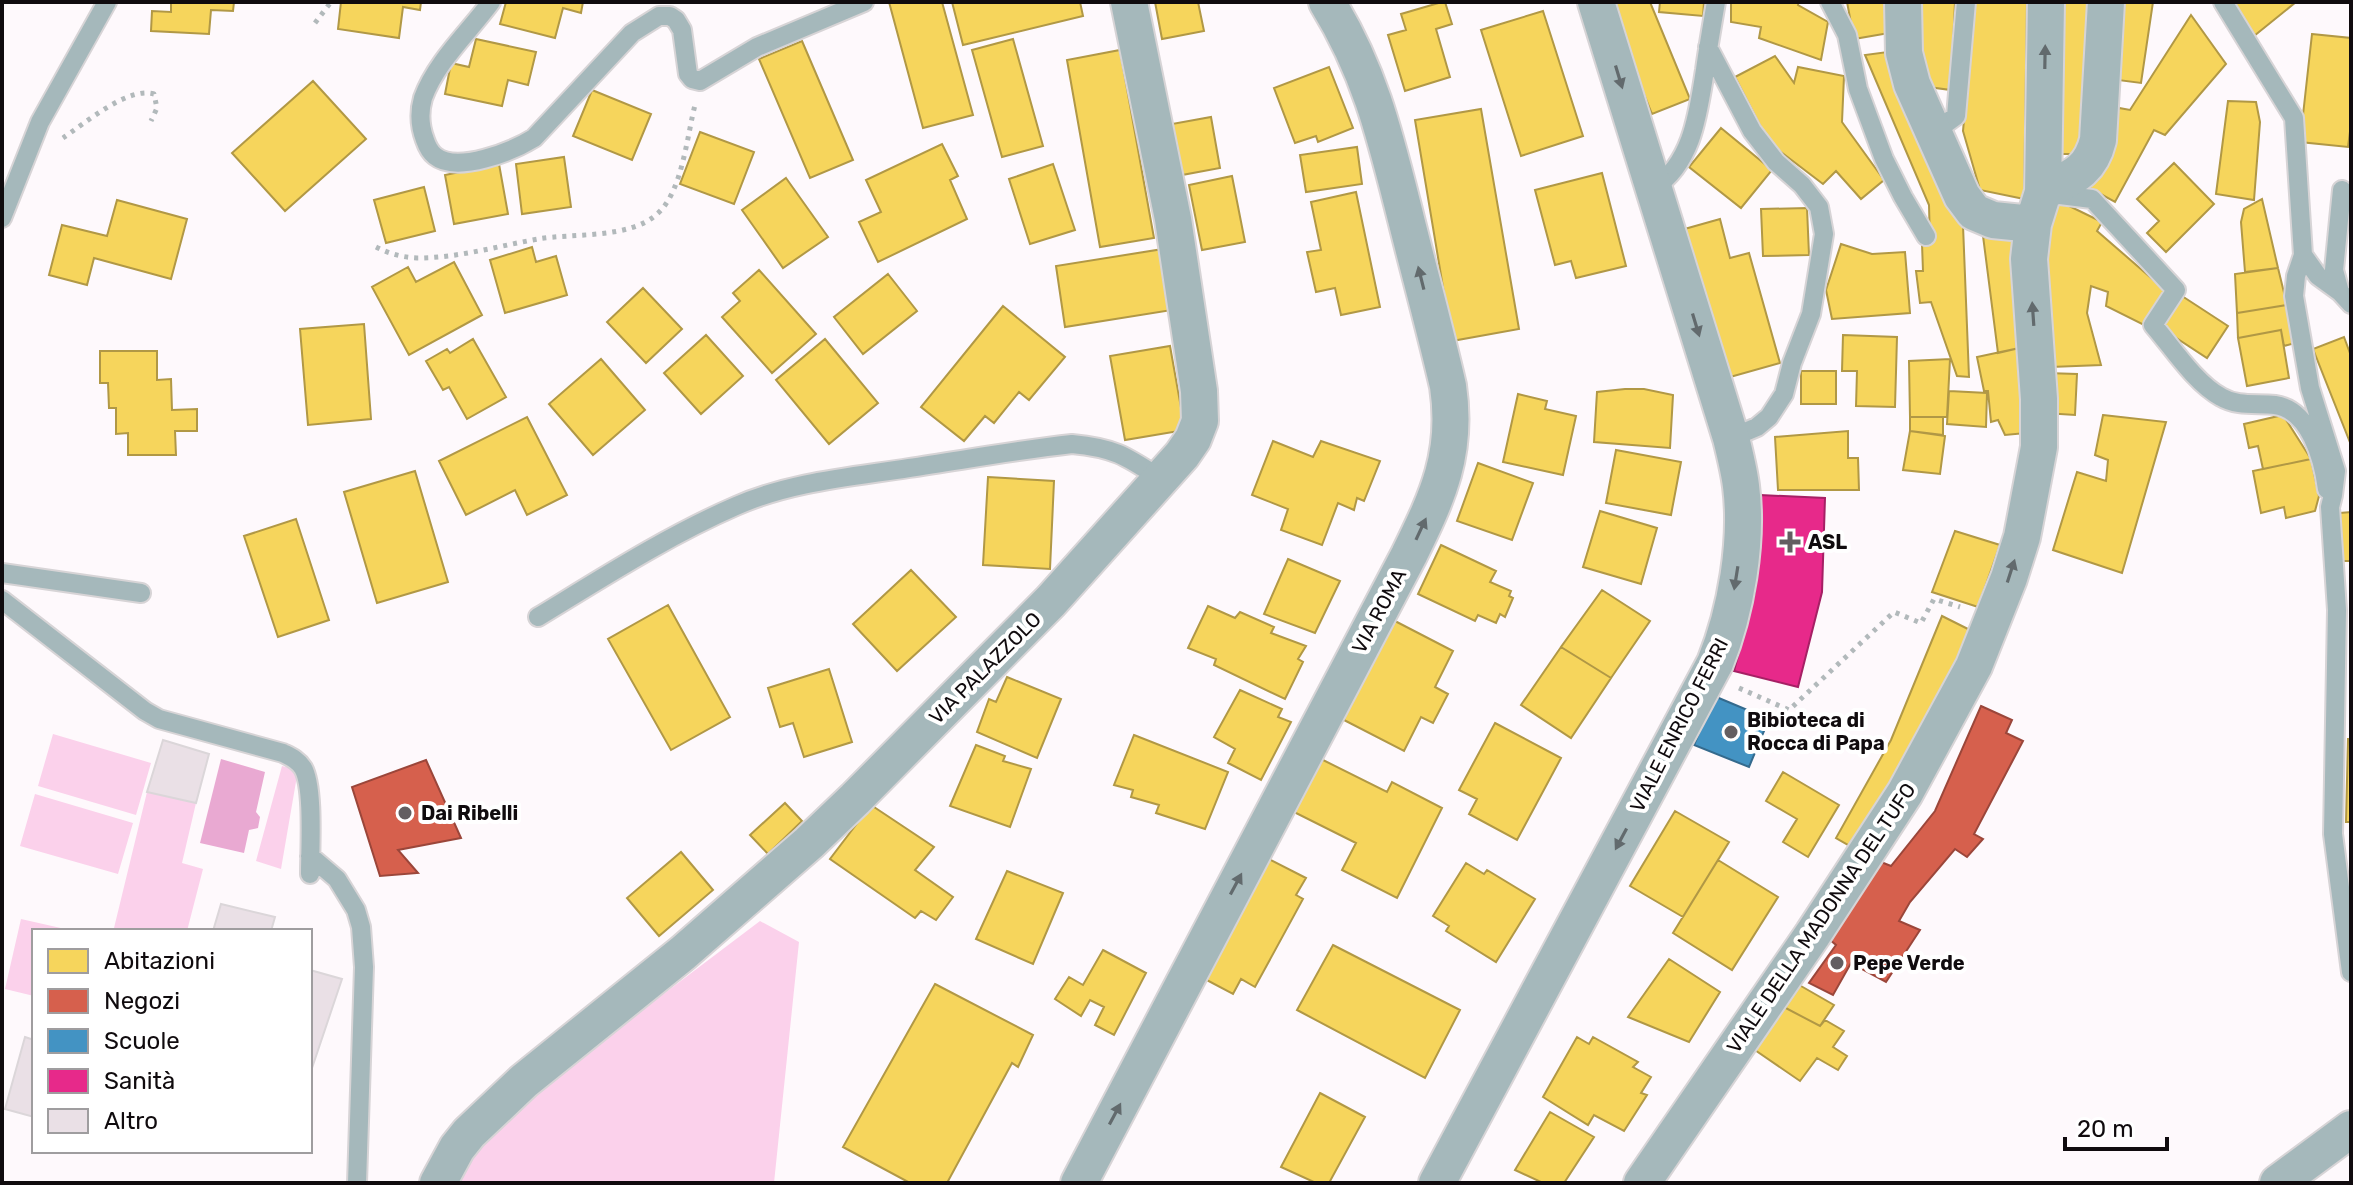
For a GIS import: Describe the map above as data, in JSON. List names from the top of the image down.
{
  "streets": {
    "street": [
      "VIA ROMA",
      "VIA PALAZZOLO",
      "VIALE ENRICO FERRI",
      "VIALE DELLA MADONNA DEL TUFO"
    ]
  },
  "one_way": ["VIA ROMA", "VIALE ENRICO FERRI"],
  "places": {
    "health": ["ASL"],
    "other": ["Bibioteca di Rocca di Papa", "Dai Ribelli", "Pepe Verde"]
  },
  "legend": [
    "Abitazioni",
    "Negozi",
    "Scuole",
    "Sanità",
    "Altro"
  ],
  "scale_bar": "20 m"
}
